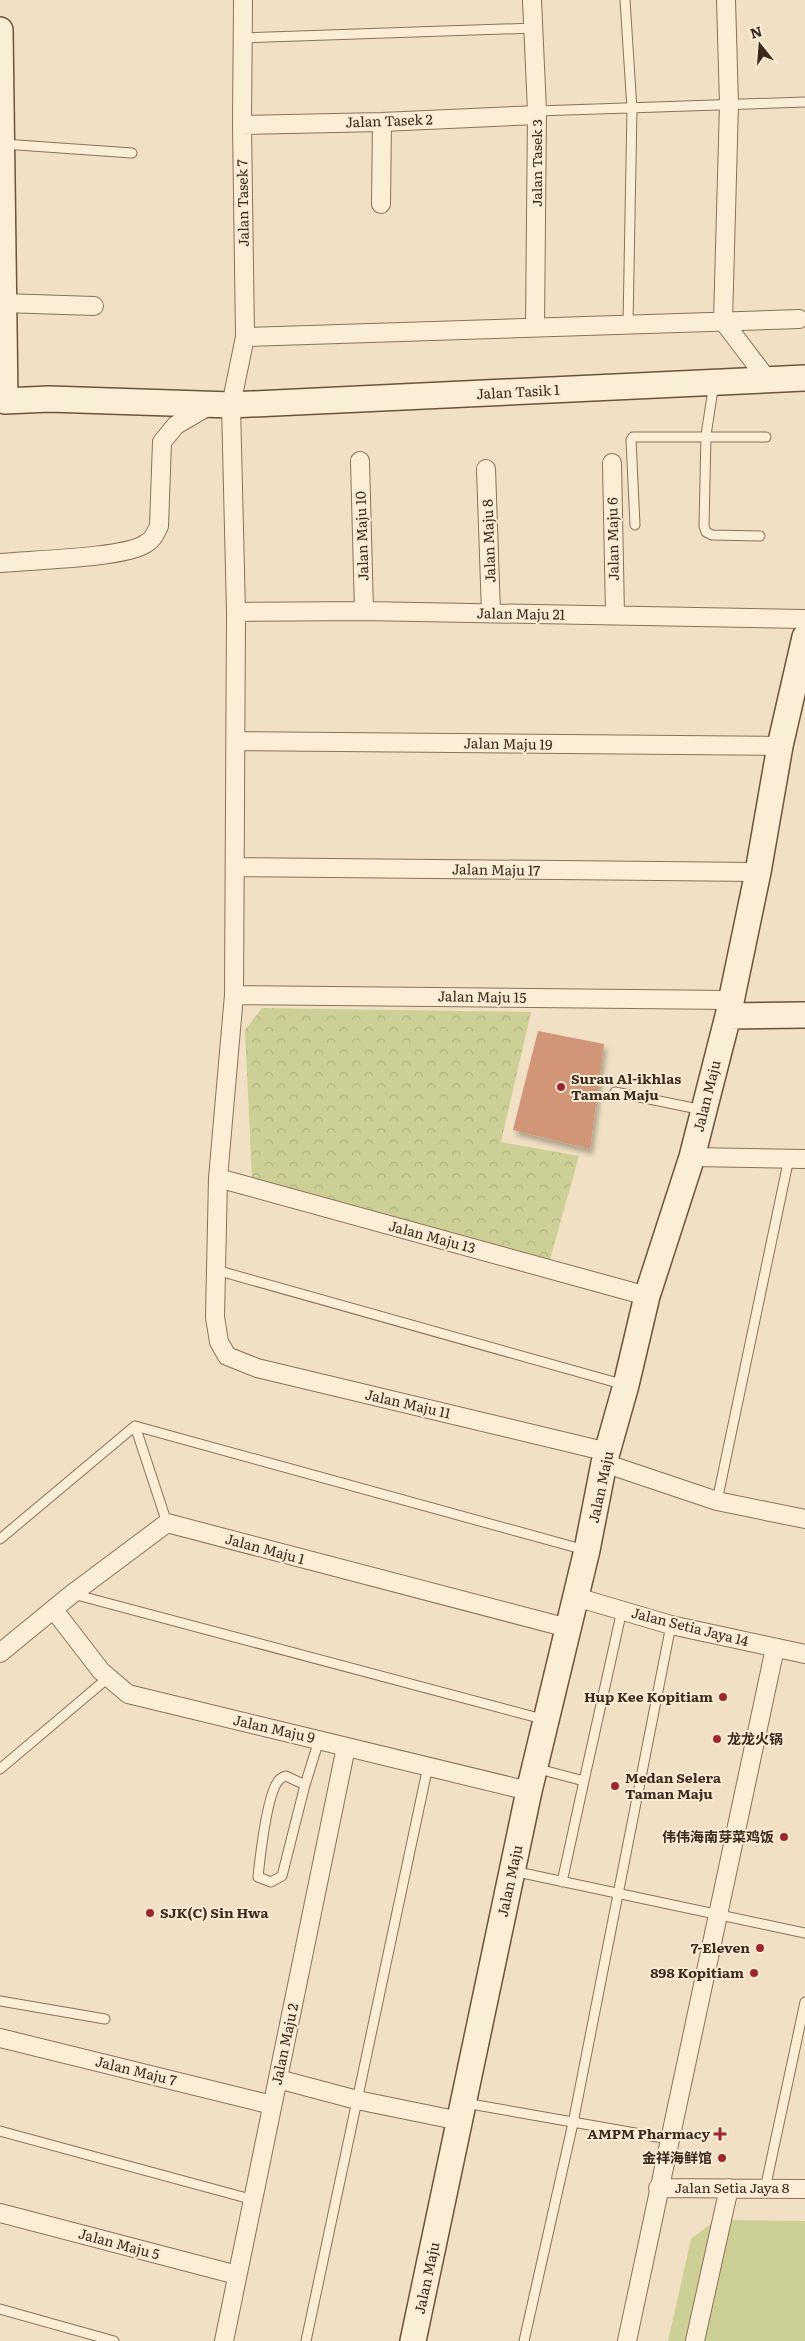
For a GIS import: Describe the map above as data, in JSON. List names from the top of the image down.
{
  "streets": {
    "street": [
      "Jalan Tasek 2",
      "Jalan Tasek 3",
      "Jalan Tasek 7",
      "Jalan Tasik 1",
      "Jalan Maju 10",
      "Jalan Maju 6",
      "Jalan Maju 8",
      "Jalan Maju 21",
      "Jalan Maju 19",
      "Jalan Maju 17",
      "Jalan Maju 15",
      "Jalan Maju",
      "Jalan Maju 13",
      "Jalan Maju 11",
      "Jalan Maju 1",
      "Jalan Setia Jaya 14",
      "Jalan Maju 9",
      "Jalan Maju 2",
      "Jalan Maju 7",
      "Jalan Setia Jaya 8",
      "Jalan Maju 5"
    ]
  },
  "crossings": [
    ["Jalan Tasek 2", "Jalan Tasek 3"],
    ["Jalan Tasek 2", "Jalan Tasek 7"],
    ["Jalan Tasek 7", "Jalan Tasik 1"],
    ["Jalan Tasek 7", "Jalan Maju 21"],
    ["Jalan Tasek 7", "Jalan Maju 19"],
    ["Jalan Tasek 7", "Jalan Maju 17"],
    ["Jalan Tasek 7", "Jalan Maju 15"],
    ["Jalan Tasek 7", "Jalan Maju 13"],
    ["Jalan Tasek 7", "Jalan Maju 11"],
    ["Jalan Maju 10", "Jalan Maju 21"],
    ["Jalan Maju 6", "Jalan Maju 21"],
    ["Jalan Maju 8", "Jalan Maju 21"],
    ["Jalan Maju 19", "Jalan Maju"],
    ["Jalan Maju 17", "Jalan Maju"],
    ["Jalan Maju 15", "Jalan Maju"],
    ["Jalan Maju", "Jalan Maju 13"],
    ["Jalan Maju", "Jalan Maju 11"],
    ["Jalan Maju", "Jalan Maju 1"],
    ["Jalan Maju", "Jalan Setia Jaya 14"],
    ["Jalan Maju", "Jalan Maju 9"],
    ["Jalan Maju 9", "Jalan Maju 2"],
    ["Jalan Maju 2", "Jalan Maju 7"],
    ["Jalan Maju 2", "Jalan Maju 5"]
  ],
  "places": {
    "other": [
      "Surau Al-ikhlas Taman Maju",
      "Hup Kee Kopitiam",
      "龙龙火锅",
      "Medan Selera Taman Maju",
      "伟伟海南芽菜鸡饭",
      "SJK(C) Sin Hwa",
      "7-Eleven",
      "898 Kopitiam",
      "金祥海鲜馆"
    ],
    "health": ["AMPM Pharmacy"]
  },
  "north": "top"
}
